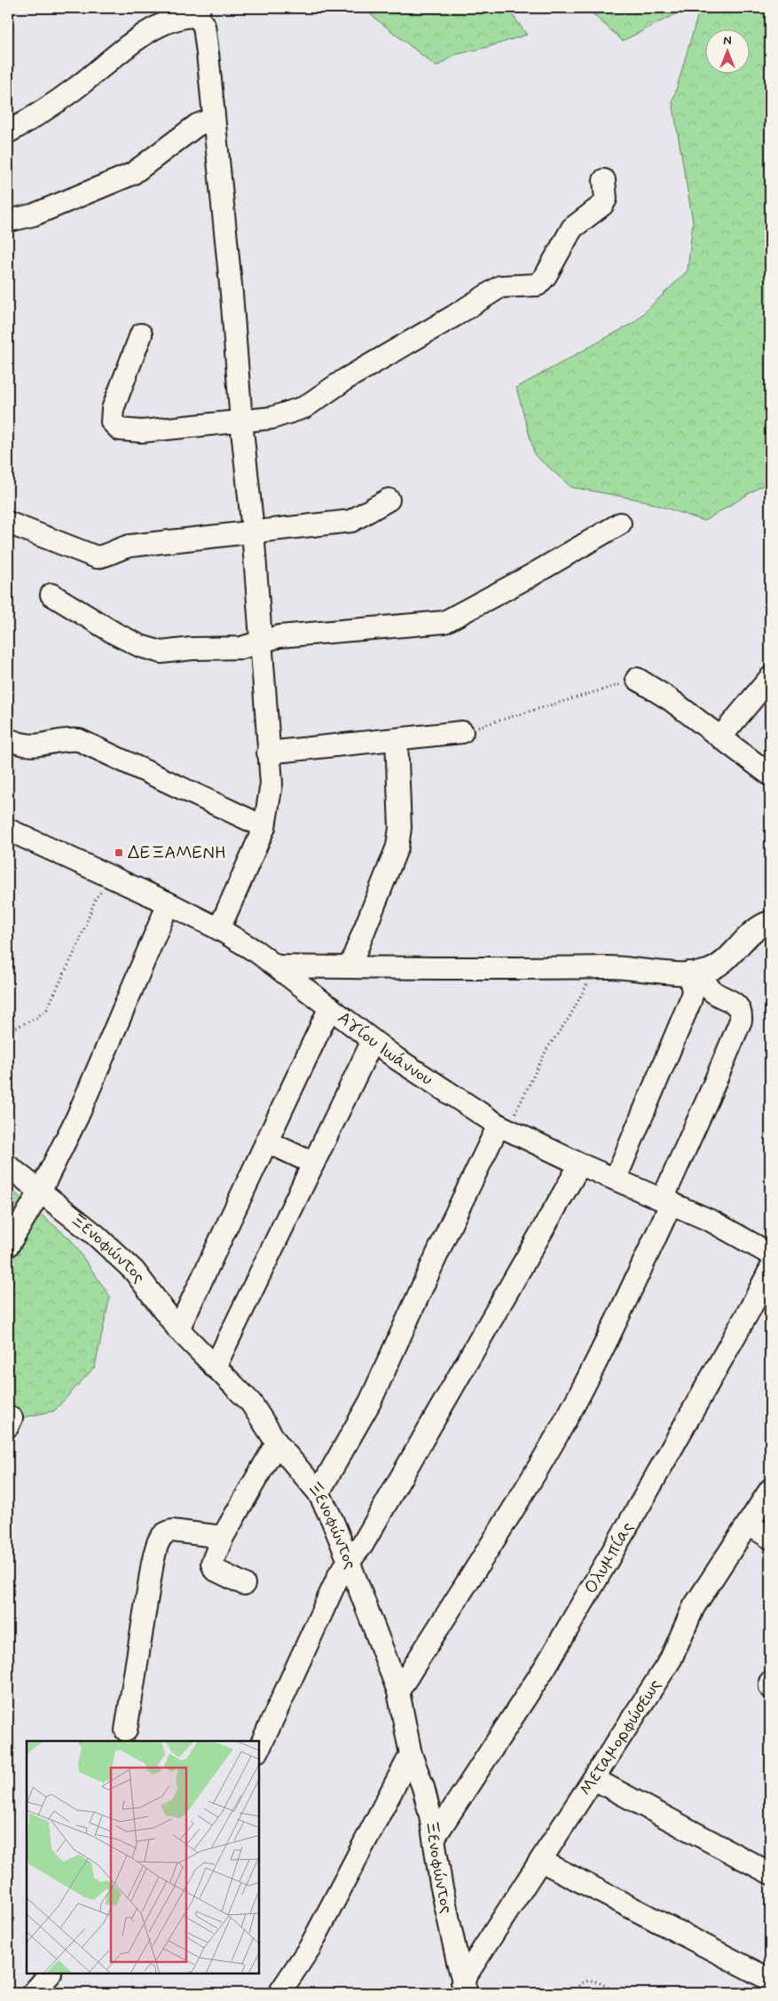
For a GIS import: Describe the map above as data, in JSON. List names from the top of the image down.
{
  "streets": {
    "street": [
      "Αγίου Ιωάννου",
      "Ξενοφώντος",
      "Ολυμπίας",
      "Μεταμορφώσεως"
    ]
  },
  "crossings": [
    ["Ξενοφώντος", "Ολυμπίας"],
    ["Ξενοφώντος", "Μεταμορφώσεως"]
  ],
  "places": {
    "transit": ["ΔΕΞΑΜΕΝΗ"]
  },
  "north": "top"
}
